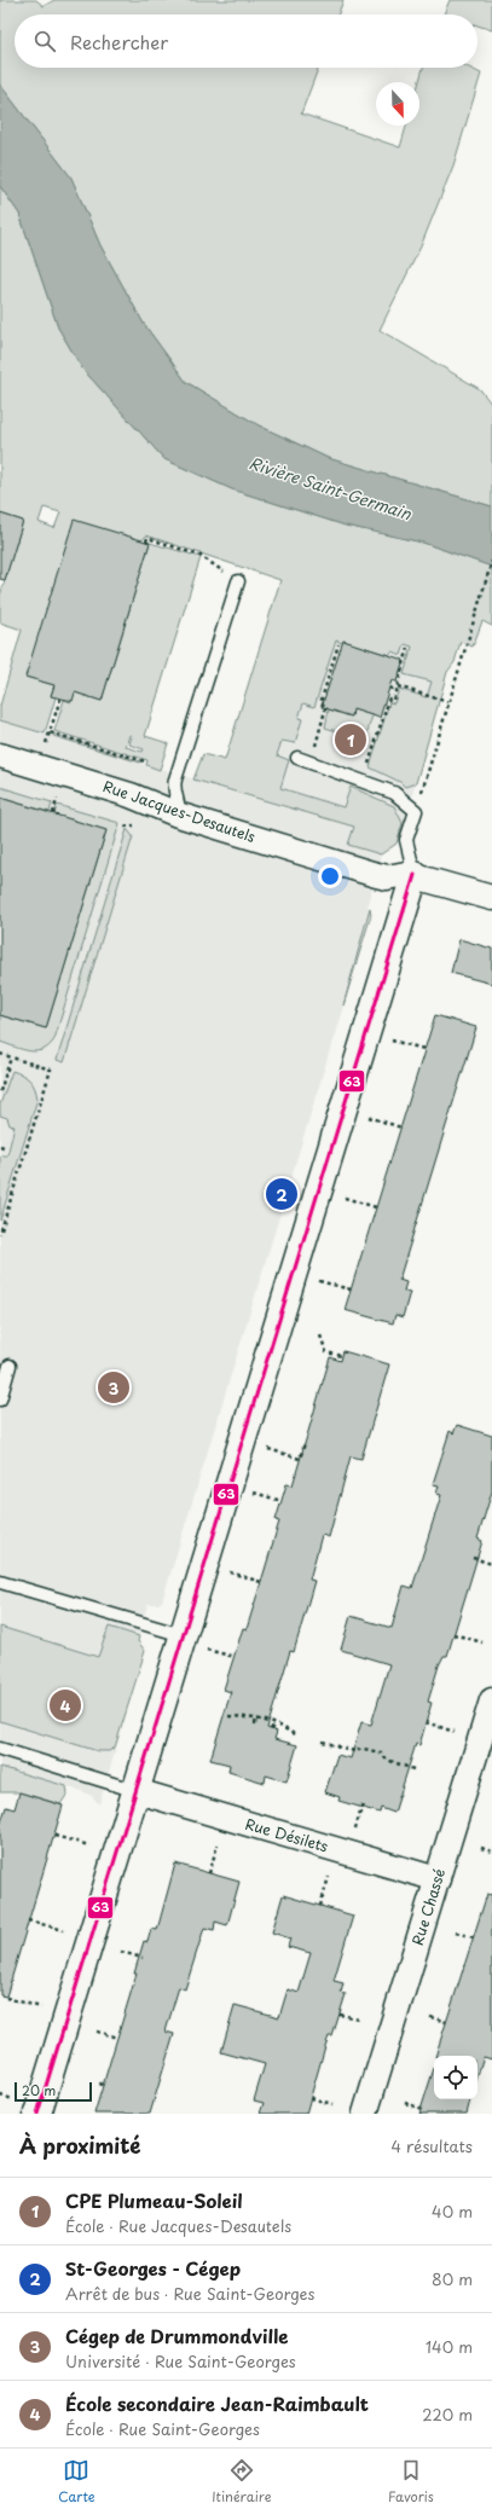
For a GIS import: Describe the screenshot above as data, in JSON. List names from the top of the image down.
{
  "streets": {
    "street": ["Rue Jacques-Desautels", "Rue Désilets", "Rue Chassé"]
  },
  "crossings": [
    ["Rue Désilets", "Rue Chassé"]
  ],
  "water": ["Rivière Saint-Germain"],
  "lines": ["transit line 63"],
  "scale_bar": "20 m",
  "north": "bottom",
  "page": {
    "search": "Rechercher",
    "pins": [
      "1",
      "2",
      "3",
      "4"
    ],
    "scale": "20 m",
    "heading": ["À proximité", "4 résultats"],
    "list": [
      {
        "mark": "1",
        "name": "CPE Plumeau-Soleil",
        "note": "École · Rue Jacques-Desautels",
        "value": "40 m"
      },
      {
        "mark": "2",
        "name": "St-Georges - Cégep",
        "note": "Arrêt de bus · Rue Saint-Georges",
        "value": "80 m"
      },
      {
        "mark": "3",
        "name": "Cégep de Drummondville",
        "note": "Université · Rue Saint-Georges",
        "value": "140 m"
      },
      {
        "mark": "4",
        "name": "École secondaire Jean-Raimbault",
        "note": "École · Rue Saint-Georges",
        "value": "220 m"
      }
    ],
    "nav": ["Carte", "Itinéraire", "Favoris"]
  }
}
